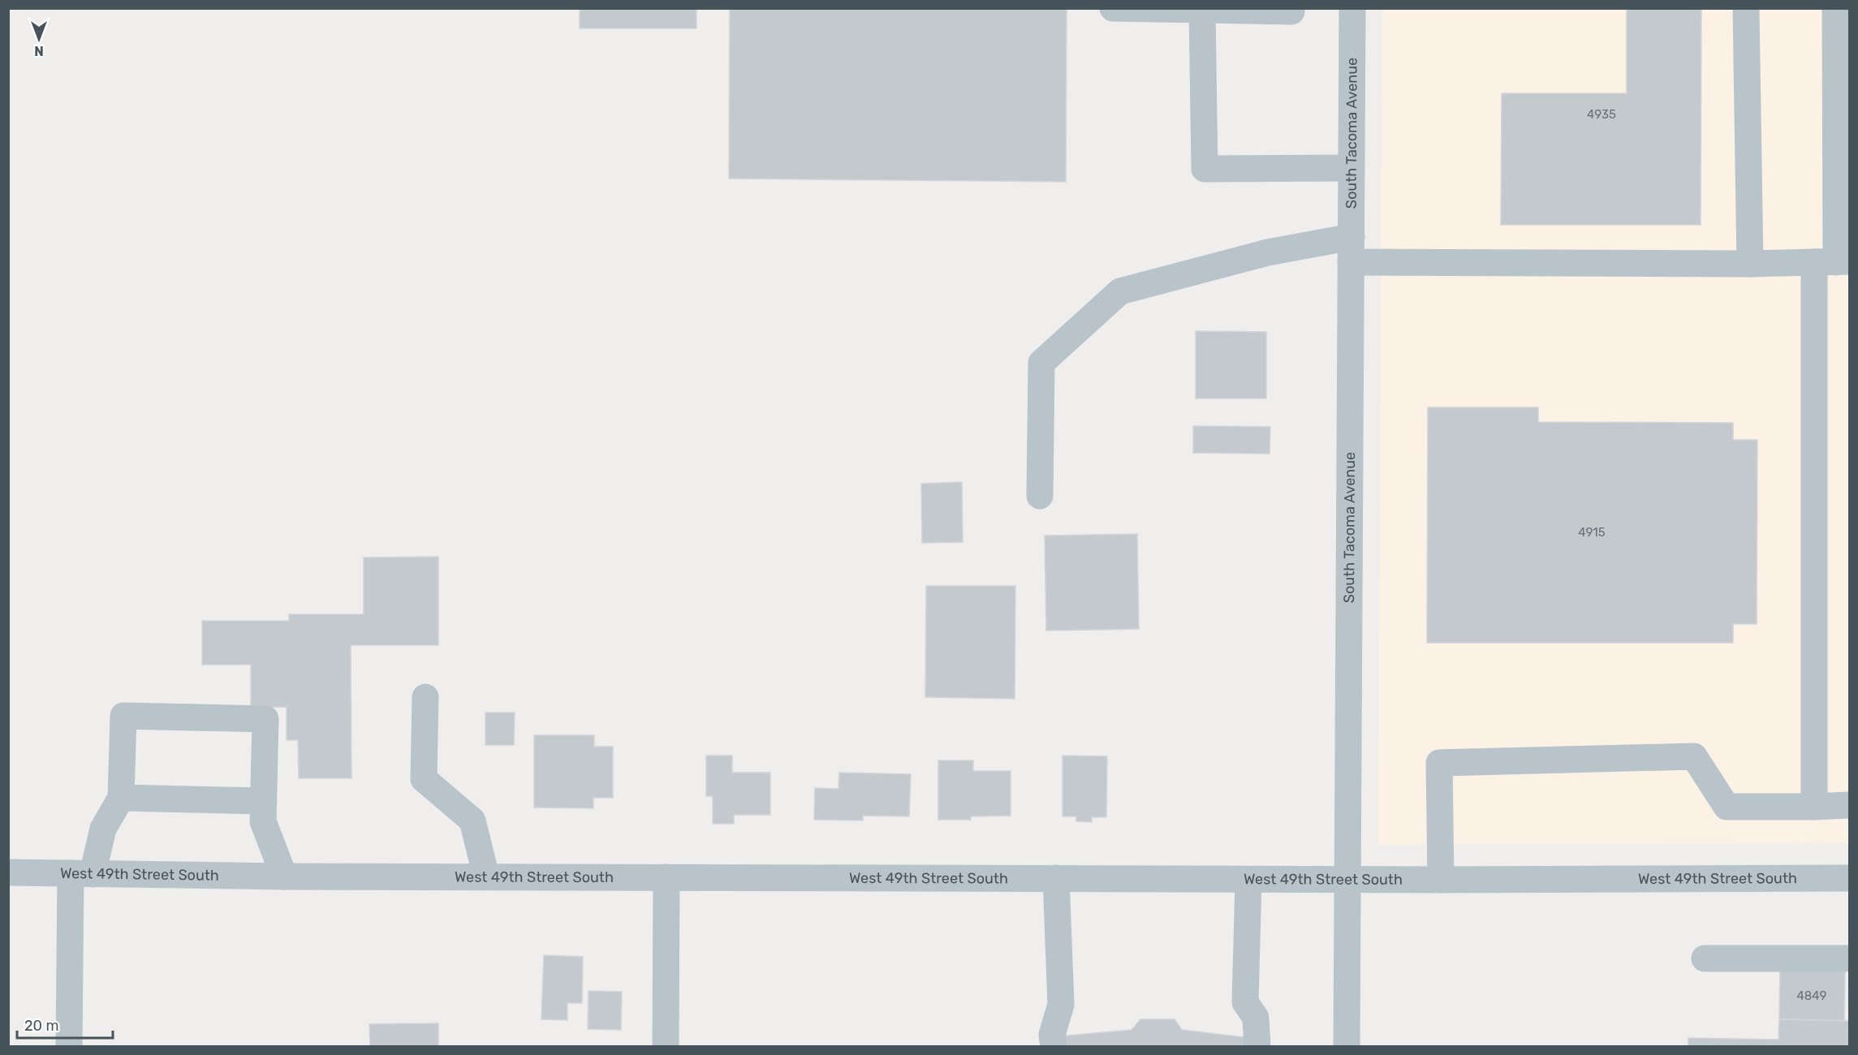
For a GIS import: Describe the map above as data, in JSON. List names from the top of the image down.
{
  "streets": {
    "street": ["South Tacoma Avenue", "West 49th Street South"]
  },
  "crossings": [
    ["South Tacoma Avenue", "West 49th Street South"]
  ],
  "house_numbers": ["4935", "4915", "4849"],
  "scale_bar": "20 m",
  "north": "bottom"
}
